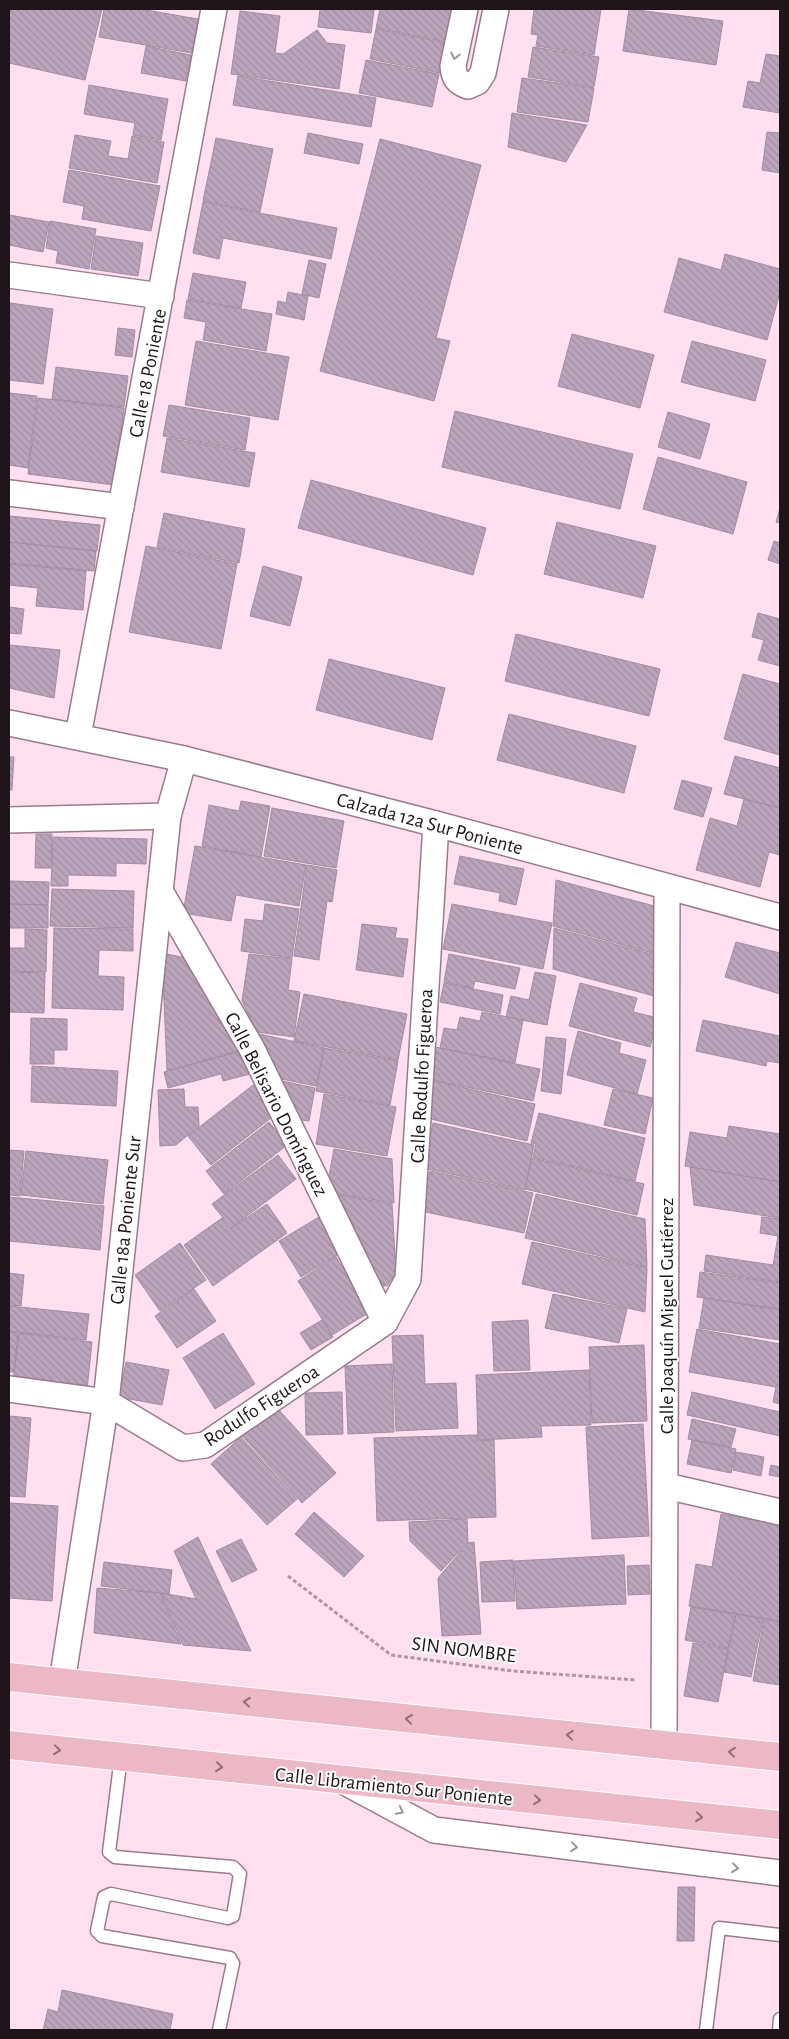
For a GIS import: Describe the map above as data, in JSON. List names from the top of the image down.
{
  "streets": {
    "main road": ["Calle Libramiento Sur Poniente"],
    "street": [
      "Calle 18 Poniente",
      "Calzada 12a Sur Poniente",
      "Calle Rodulfo Figueroa",
      "Calle Belisario Domínguez",
      "Calle 18a Poniente Sur",
      "Calle Joaquín Miguel Gutiérrez",
      "Rodulfo Figueroa"
    ],
    "path": ["SIN NOMBRE"]
  },
  "crossings": [
    ["Calle 18 Poniente", "Calzada 12a Sur Poniente"],
    ["Calzada 12a Sur Poniente", "Calle Rodulfo Figueroa"],
    ["Calzada 12a Sur Poniente", "Calle 18a Poniente Sur"],
    ["Calzada 12a Sur Poniente", "Calle Joaquín Miguel Gutiérrez"],
    ["Calle Rodulfo Figueroa", "Calle Belisario Domínguez"],
    ["Calle Rodulfo Figueroa", "Rodulfo Figueroa"],
    ["Calle Belisario Domínguez", "Calle 18a Poniente Sur"],
    ["Calle Belisario Domínguez", "Rodulfo Figueroa"],
    ["Calle 18a Poniente Sur", "Rodulfo Figueroa"],
    ["Calle Joaquín Miguel Gutiérrez", "SIN NOMBRE"]
  ]
}
